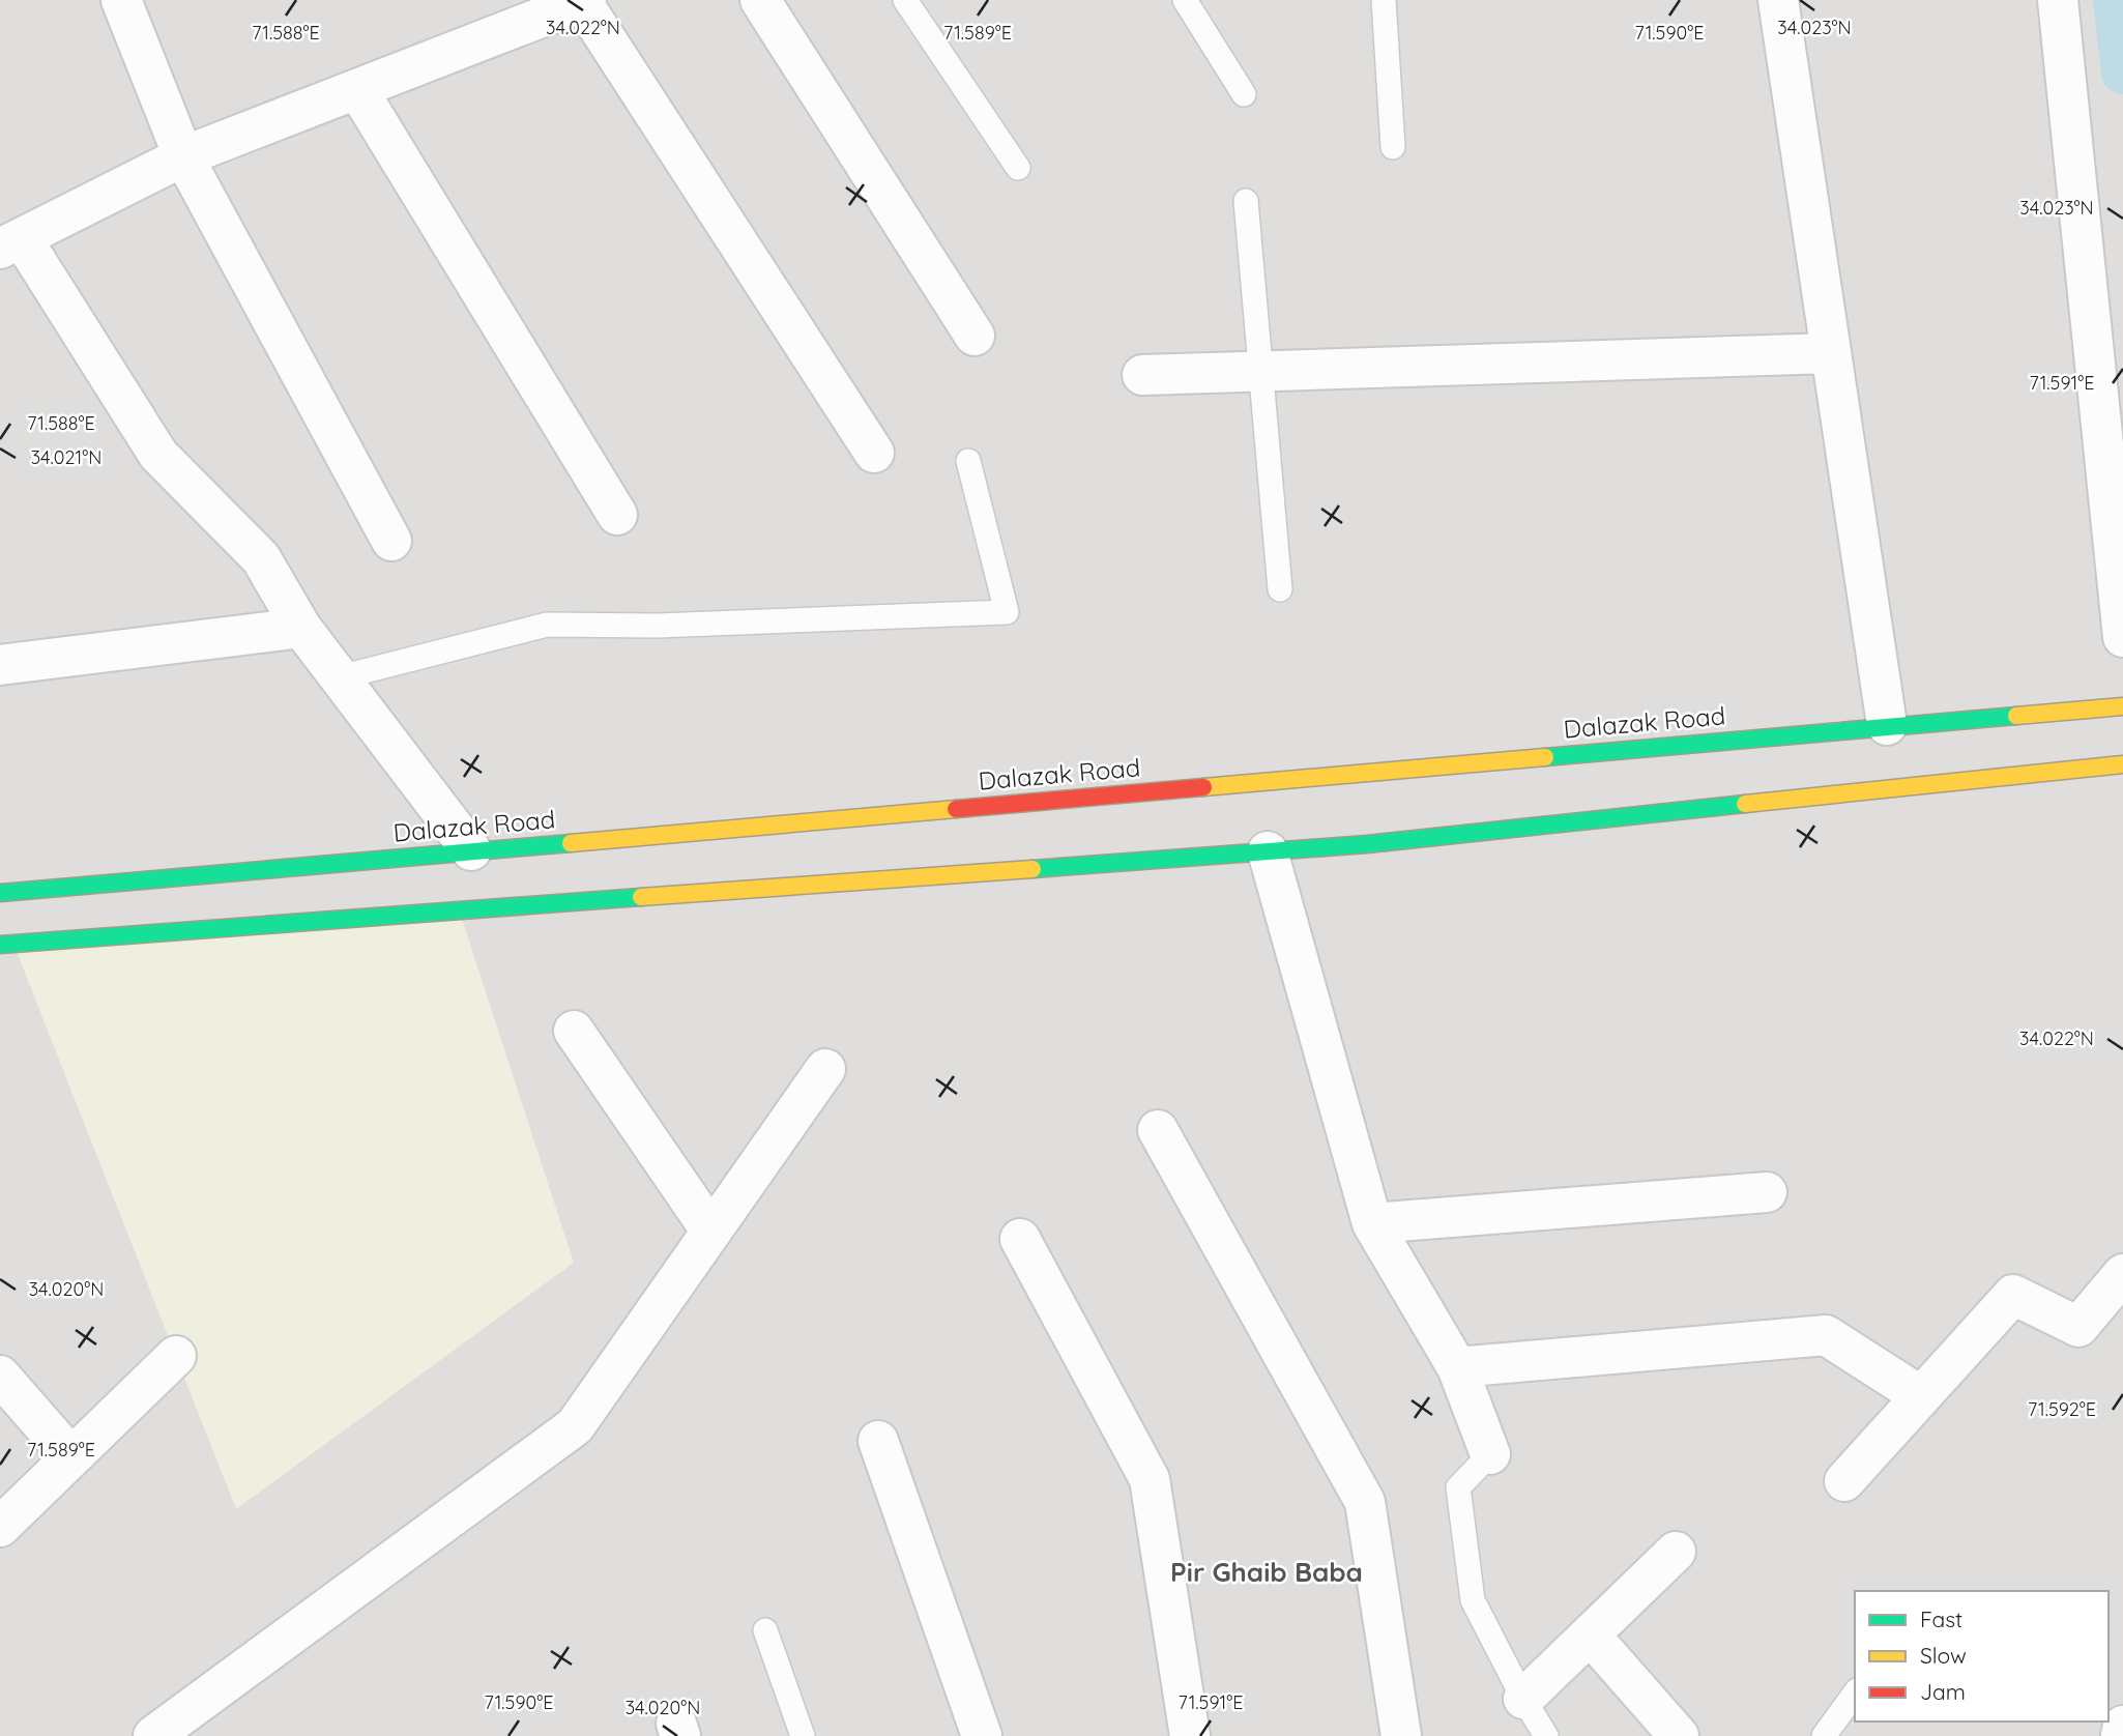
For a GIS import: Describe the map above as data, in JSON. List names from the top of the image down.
{
  "streets": {
    "main road": ["Dalazak Road"]
  },
  "districts": ["Pir Ghaib Baba"],
  "legend": ["Fast", "Slow", "Jam"],
  "coordinates": [
    "34.022°N",
    "34.023°N",
    "71.588°E",
    "71.589°E",
    "71.590°E",
    "71.591°E",
    "34.021°N",
    "34.020°N",
    "71.592°E"
  ]
}
